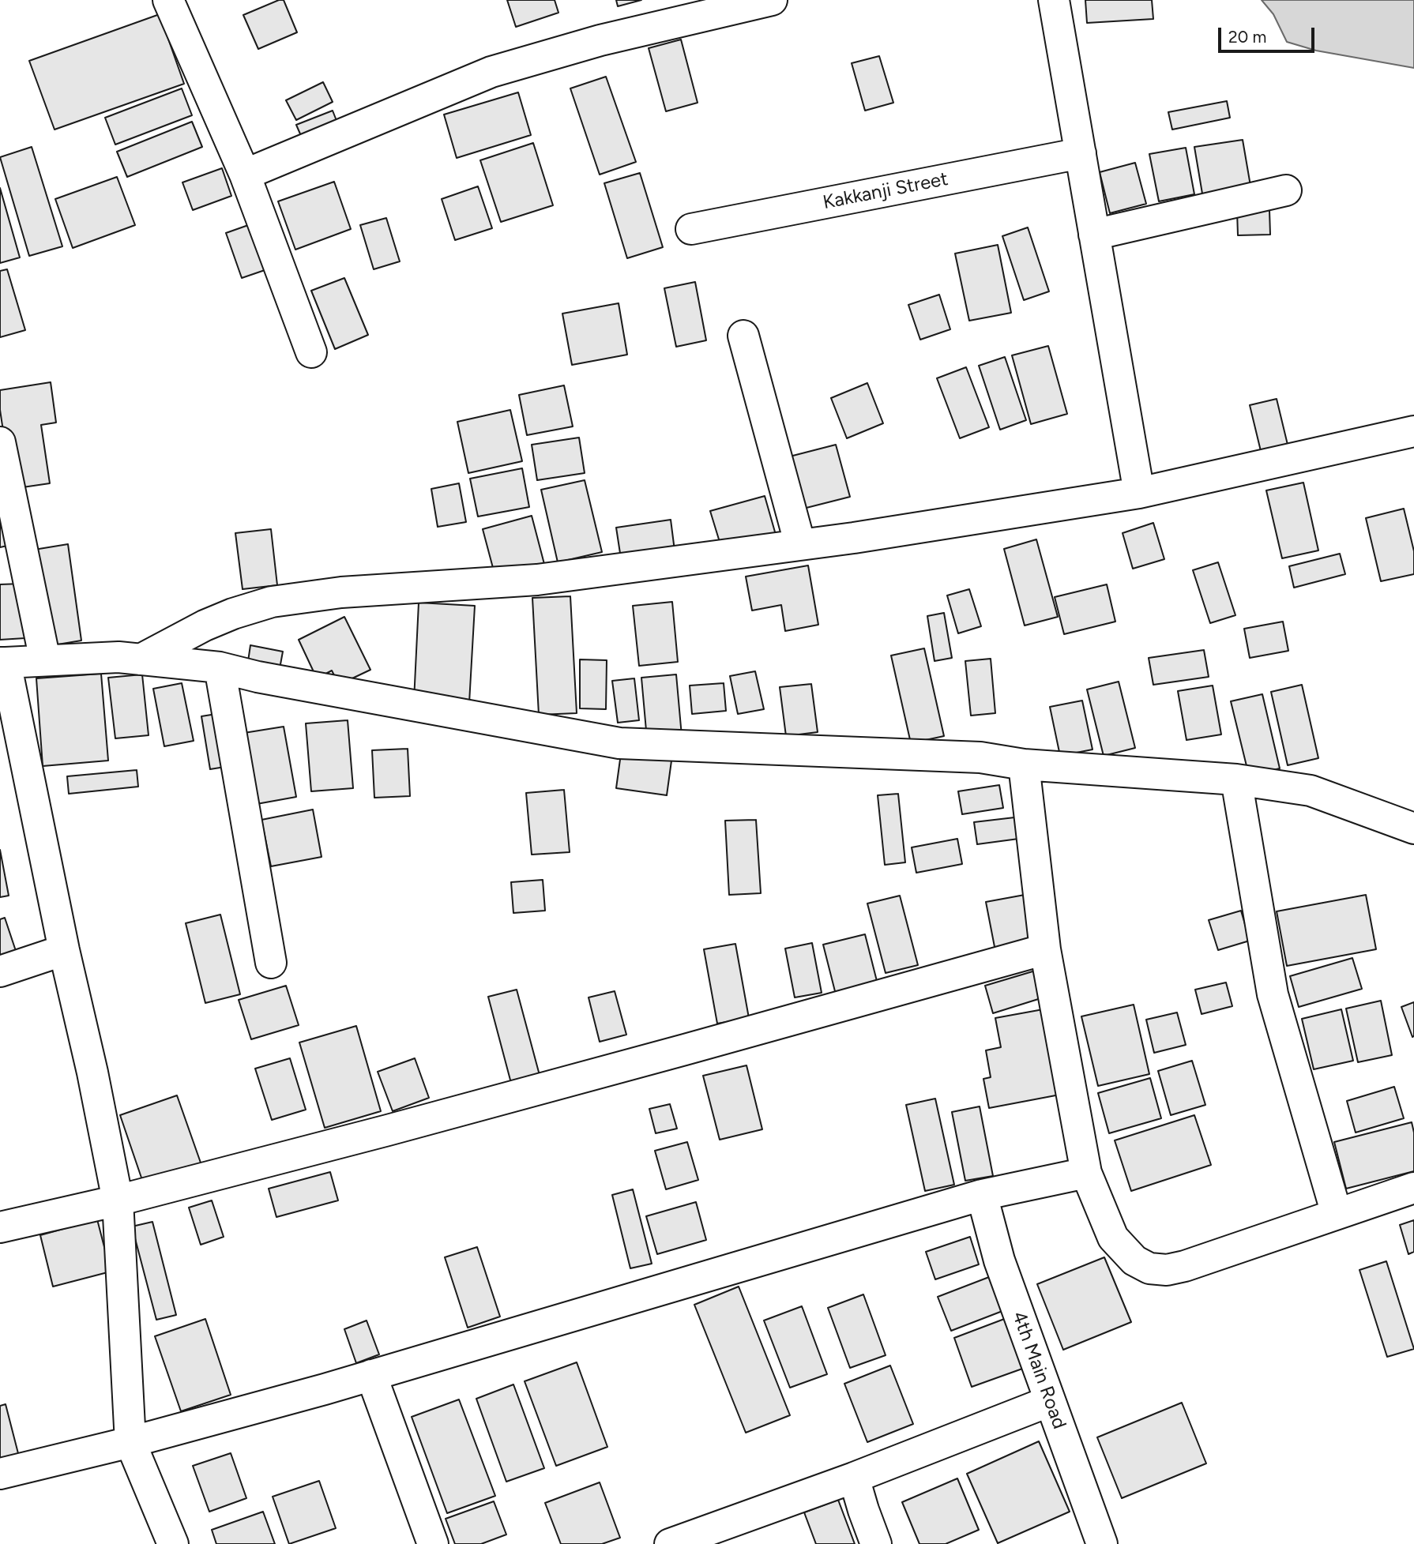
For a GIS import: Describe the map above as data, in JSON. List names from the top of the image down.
{
  "streets": {
    "street": ["Kakkanji Street", "4th Main Road"]
  },
  "scale_bar": "20 m"
}
